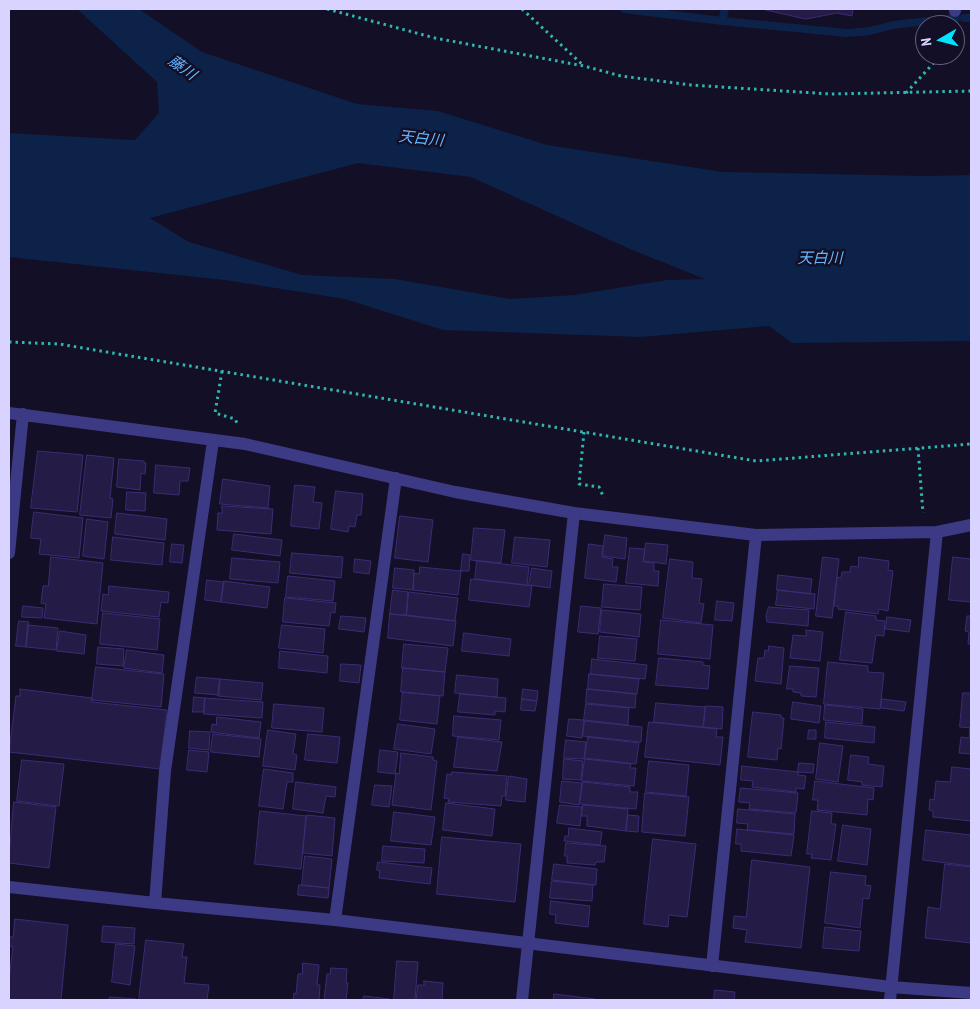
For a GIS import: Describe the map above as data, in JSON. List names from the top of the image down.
{
  "water": ["藤川", "天白川"],
  "north": "left"
}
